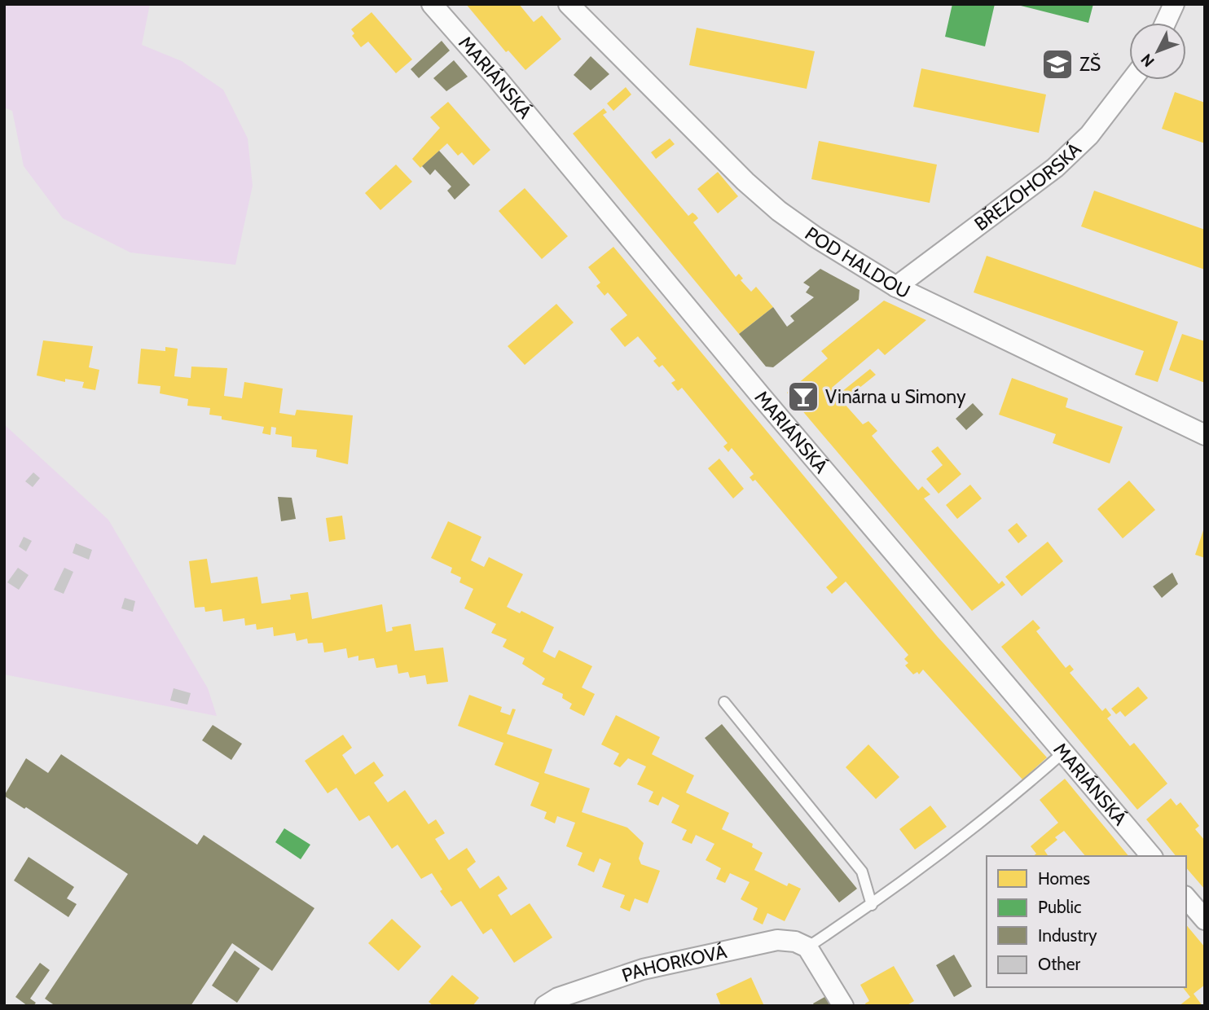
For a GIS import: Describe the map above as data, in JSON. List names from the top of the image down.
{
  "streets": {
    "street": [
      "MARIÁNSKÁ",
      "BŘEZOHORSKÁ",
      "POD HALDOU",
      "PAHORKOVÁ"
    ]
  },
  "crossings": [
    ["BŘEZOHORSKÁ", "POD HALDOU"]
  ],
  "places": {
    "school or university": ["ZŠ"],
    "bar": ["Vinárna u Simony"]
  },
  "legend": [
    "Homes",
    "Public",
    "Industry",
    "Other"
  ],
  "north": "bottom left"
}
